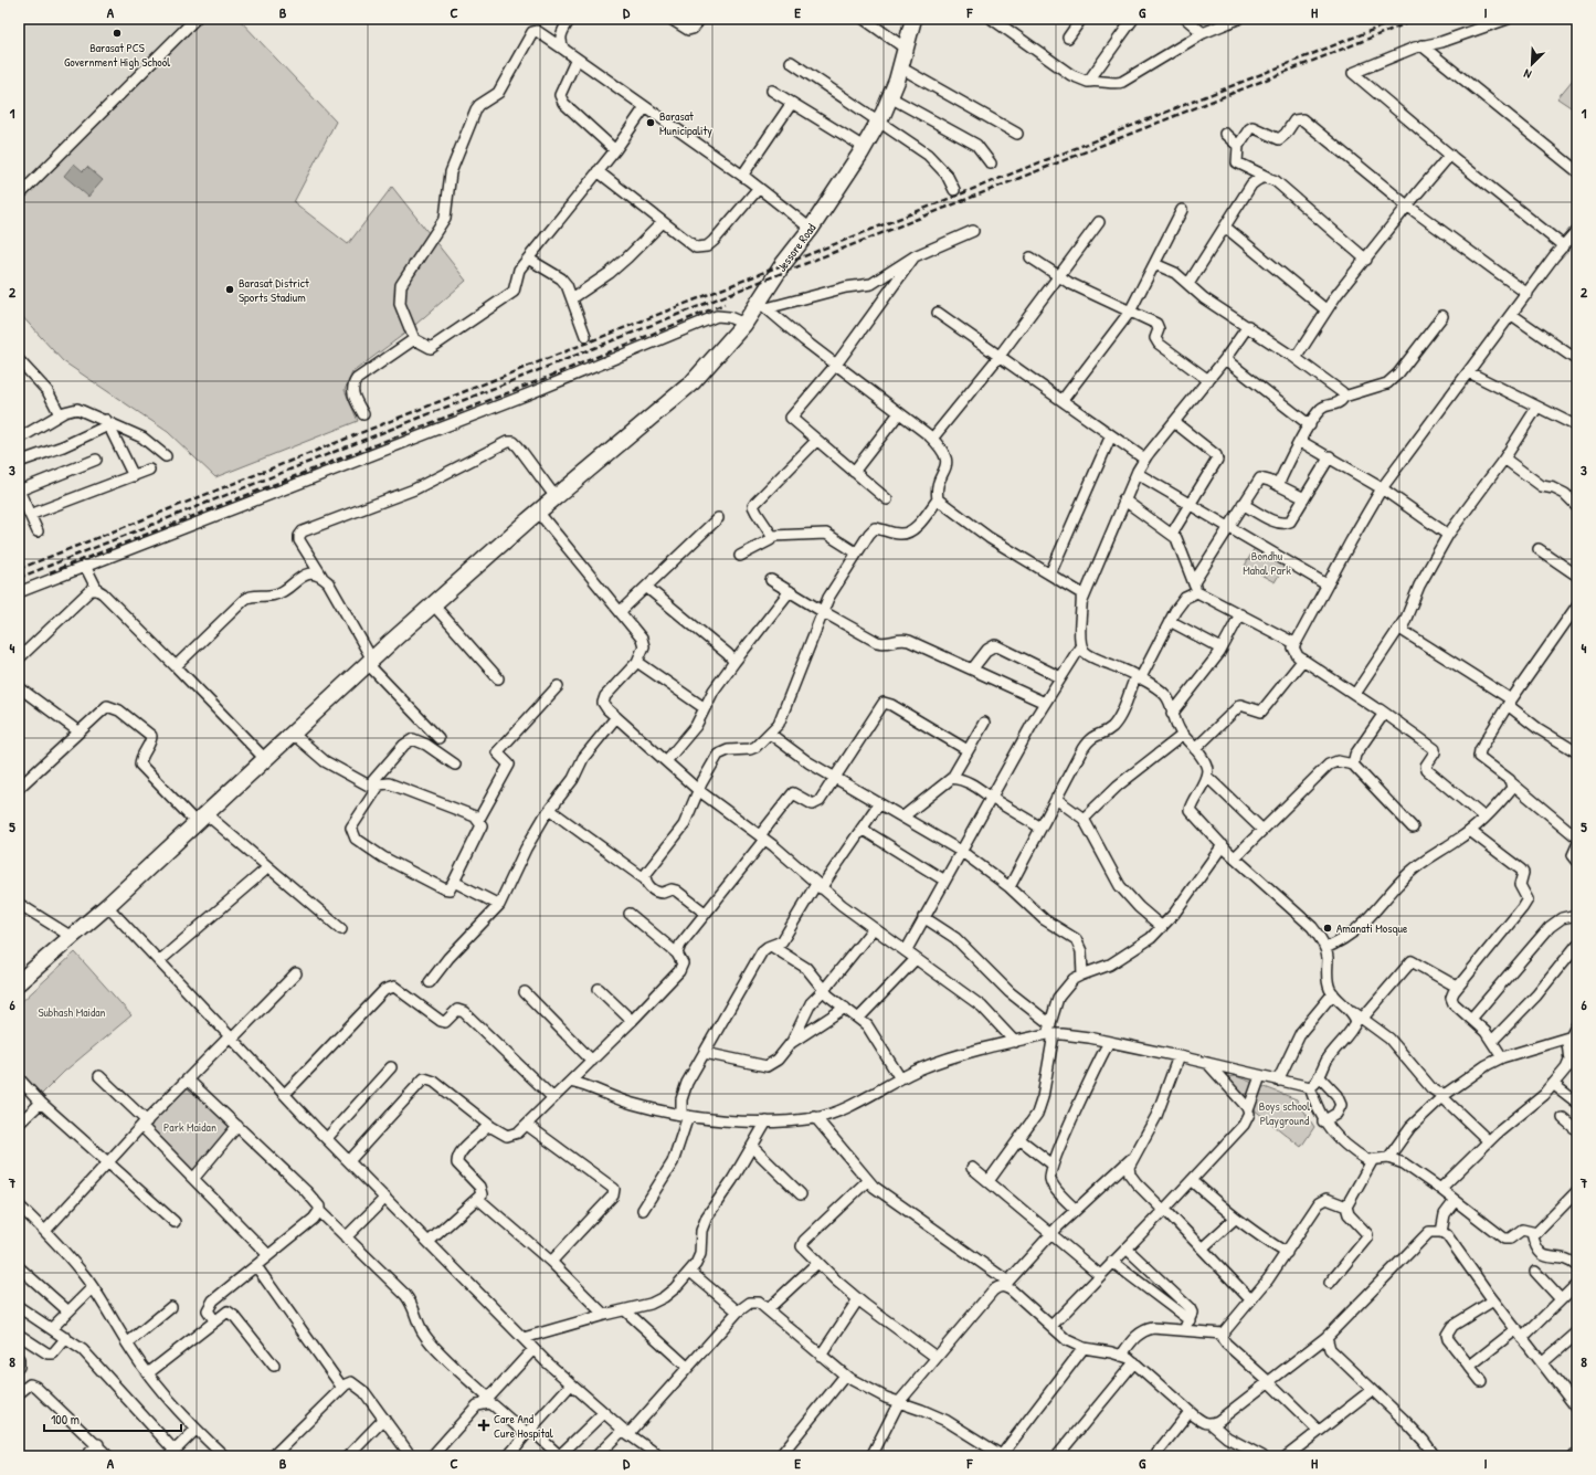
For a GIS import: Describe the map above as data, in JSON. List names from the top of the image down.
{
  "streets": {
    "highway": ["Jessore Road"]
  },
  "parks": [
    "Bondhu Mahal Park",
    "Subhash Maidan",
    "Boys school Playground",
    "Park Maidan"
  ],
  "places": {
    "other": [
      "Barasat PCS Government High School",
      "Barasat Municipality",
      "Barasat District Sports Stadium",
      "Amanati Mosque"
    ],
    "health": ["Care And Cure Hospital"]
  },
  "scale_bar": "100 m",
  "north": "bottom left",
  "grid": {
    "columns": [
      "A",
      "B",
      "C",
      "D",
      "E",
      "F",
      "G",
      "H",
      "I"
    ],
    "rows": [
      "1",
      "2",
      "3",
      "4",
      "5",
      "6",
      "7",
      "8"
    ]
  }
}
